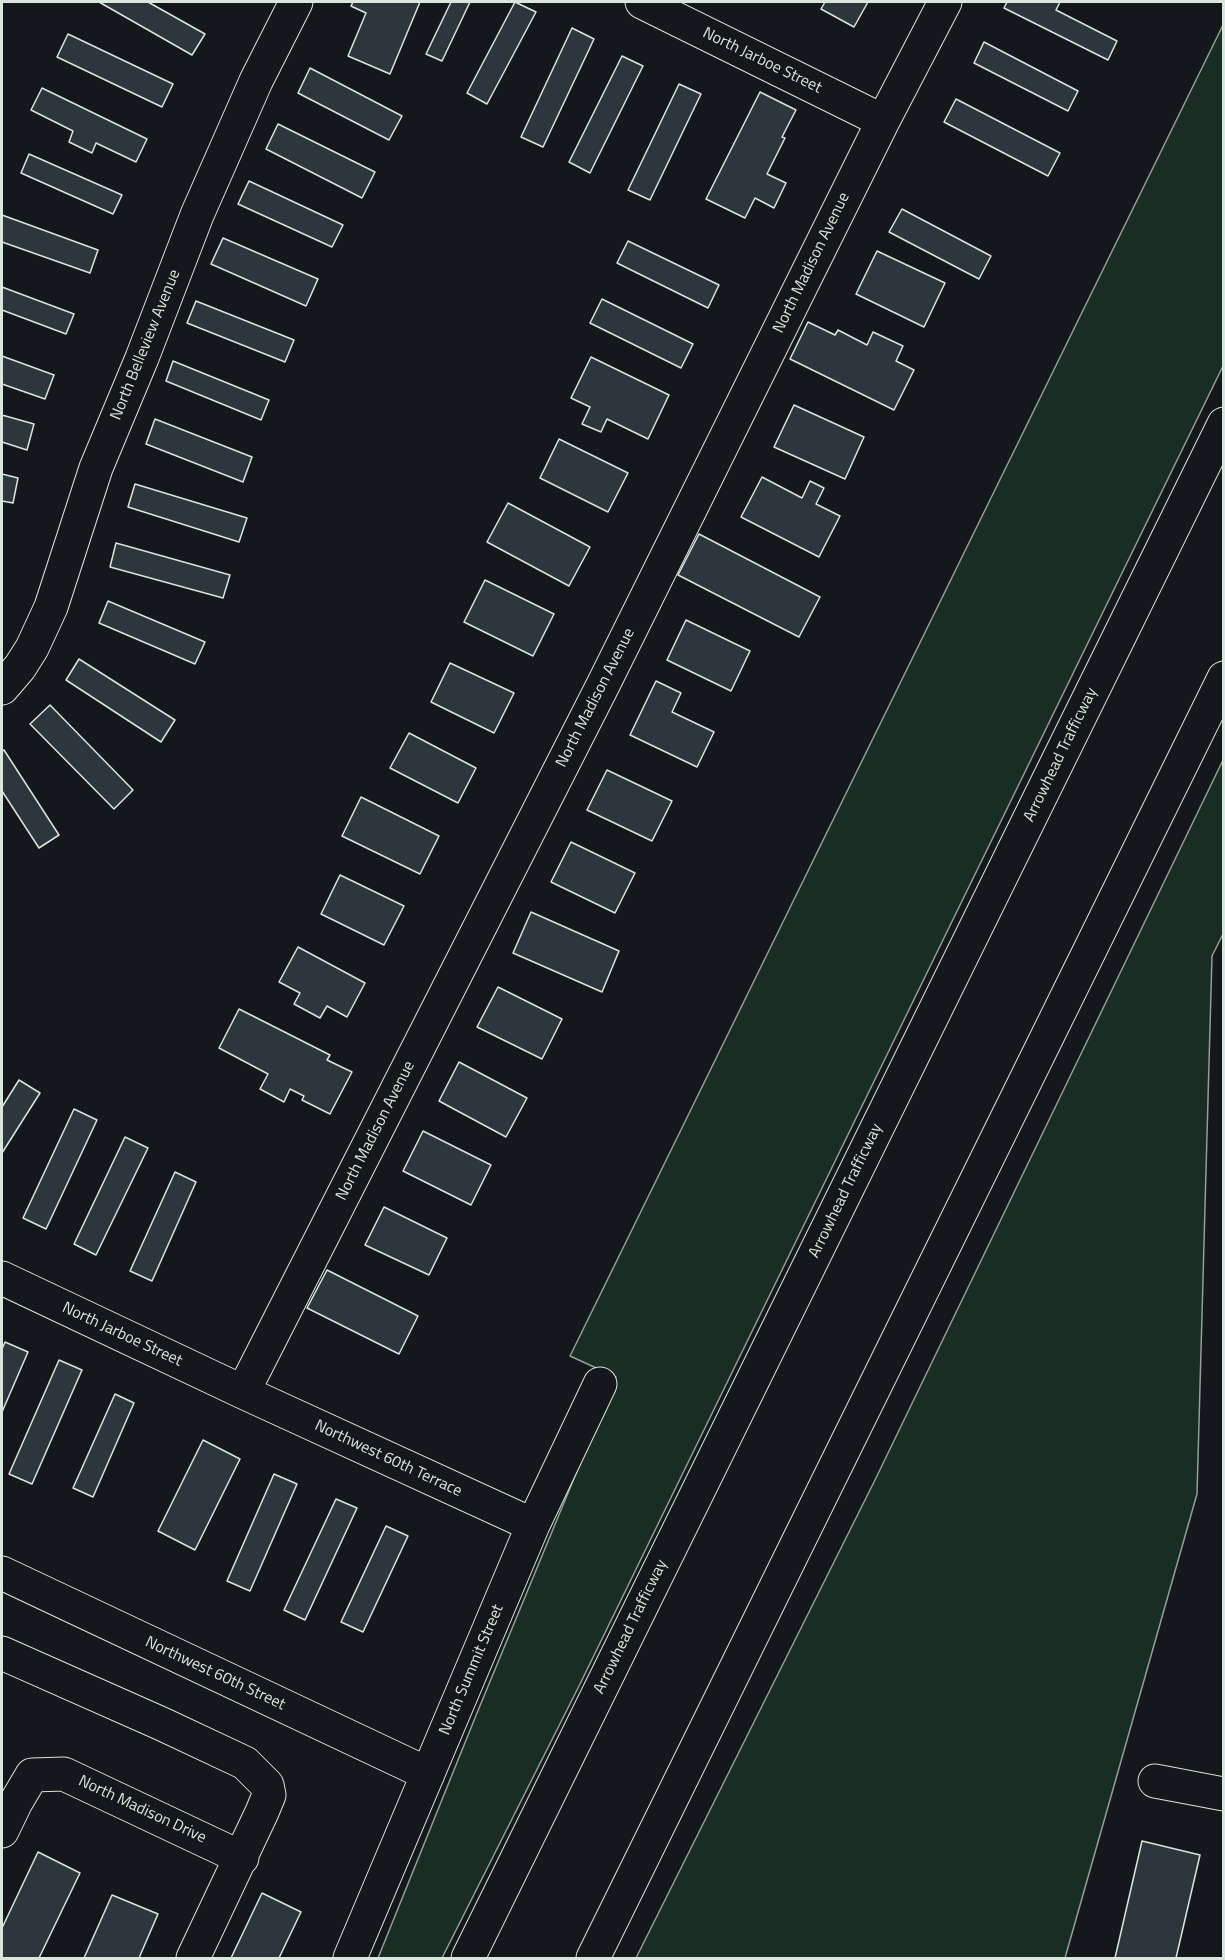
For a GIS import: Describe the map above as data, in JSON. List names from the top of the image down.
{
  "streets": {
    "main road": [
      "North Jarboe Street",
      "North Madison Avenue",
      "North Belleview Avenue",
      "Arrowhead Trafficway",
      "Northwest 60th Terrace",
      "North Summit Street",
      "Northwest 60th Street",
      "North Madison Drive"
    ]
  },
  "crossings": [
    ["North Jarboe Street", "North Madison Avenue"],
    ["North Jarboe Street", "Northwest 60th Terrace"],
    ["North Madison Avenue", "Northwest 60th Terrace"],
    ["Northwest 60th Terrace", "North Summit Street"],
    ["North Summit Street", "Northwest 60th Street"]
  ]
}
